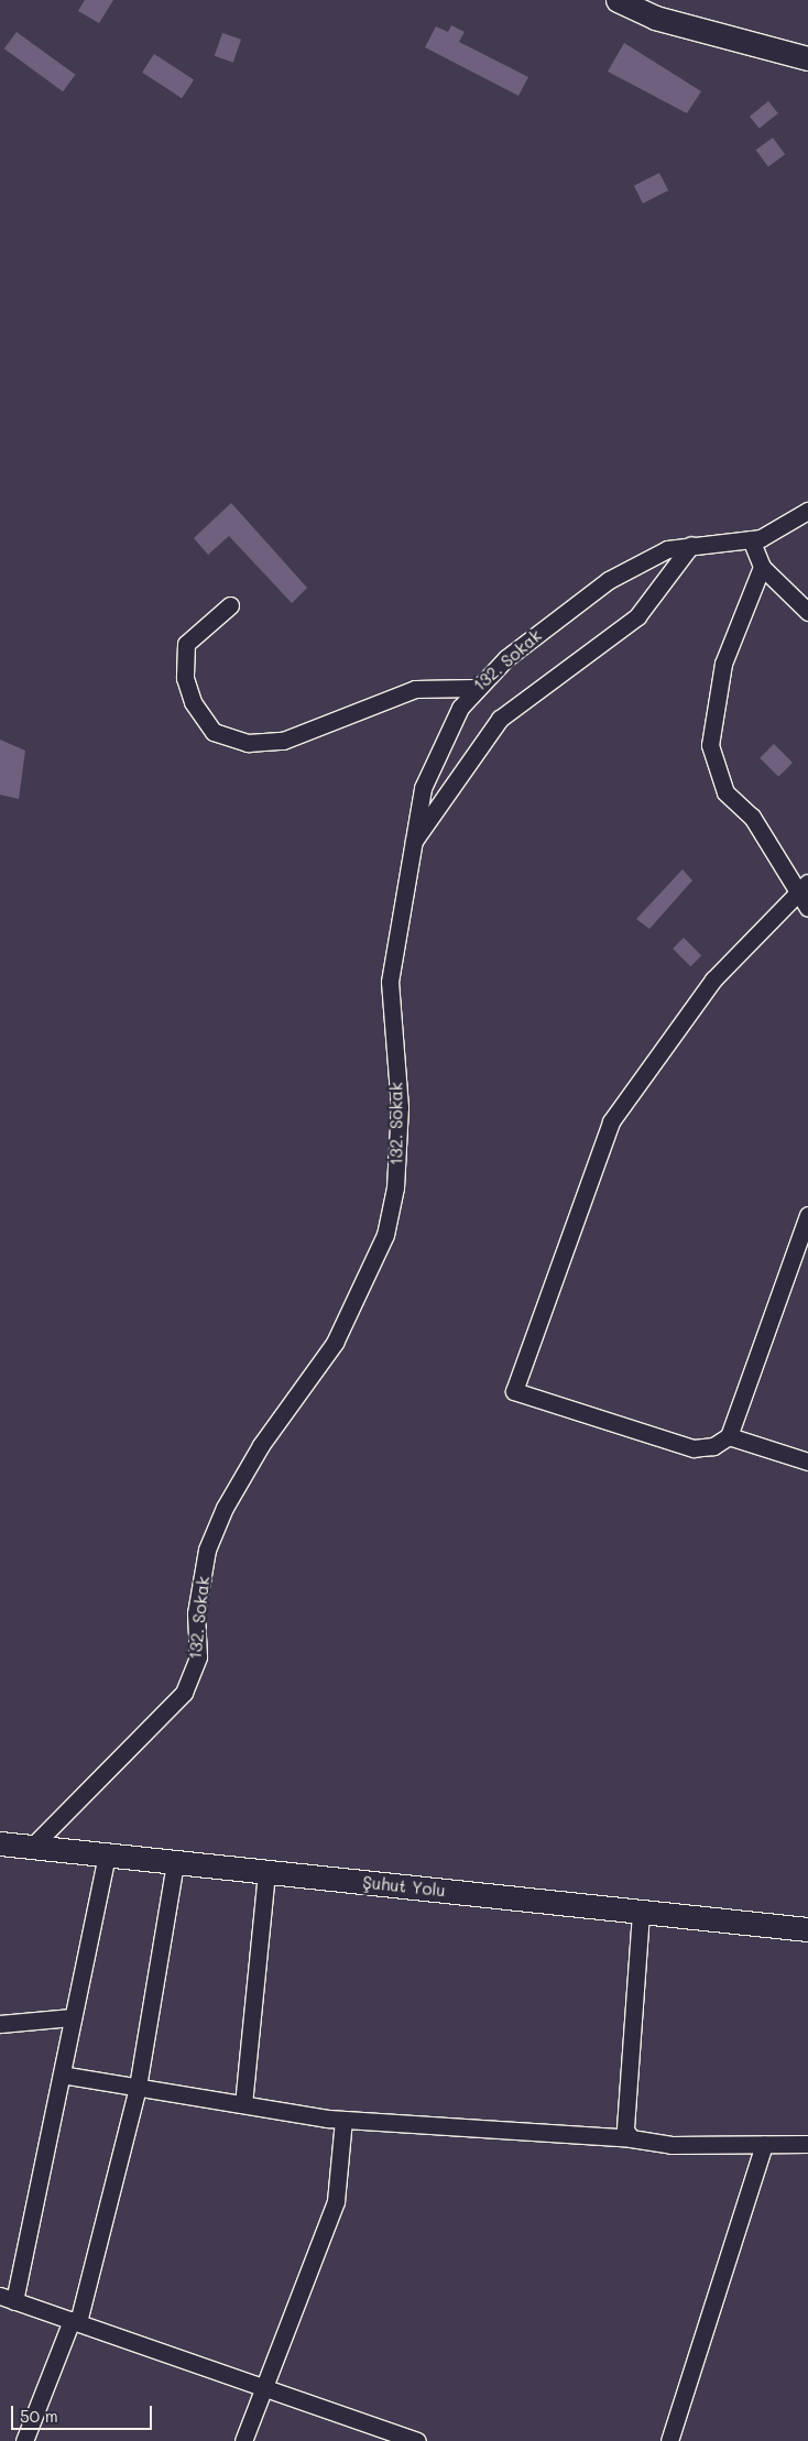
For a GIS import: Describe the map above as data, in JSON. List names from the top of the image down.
{
  "streets": {
    "main road": ["Şuhut Yolu"],
    "street": ["132. Sokak"]
  },
  "crossings": [
    ["132. Sokak", "Şuhut Yolu"]
  ],
  "scale_bar": "50 m"
}
